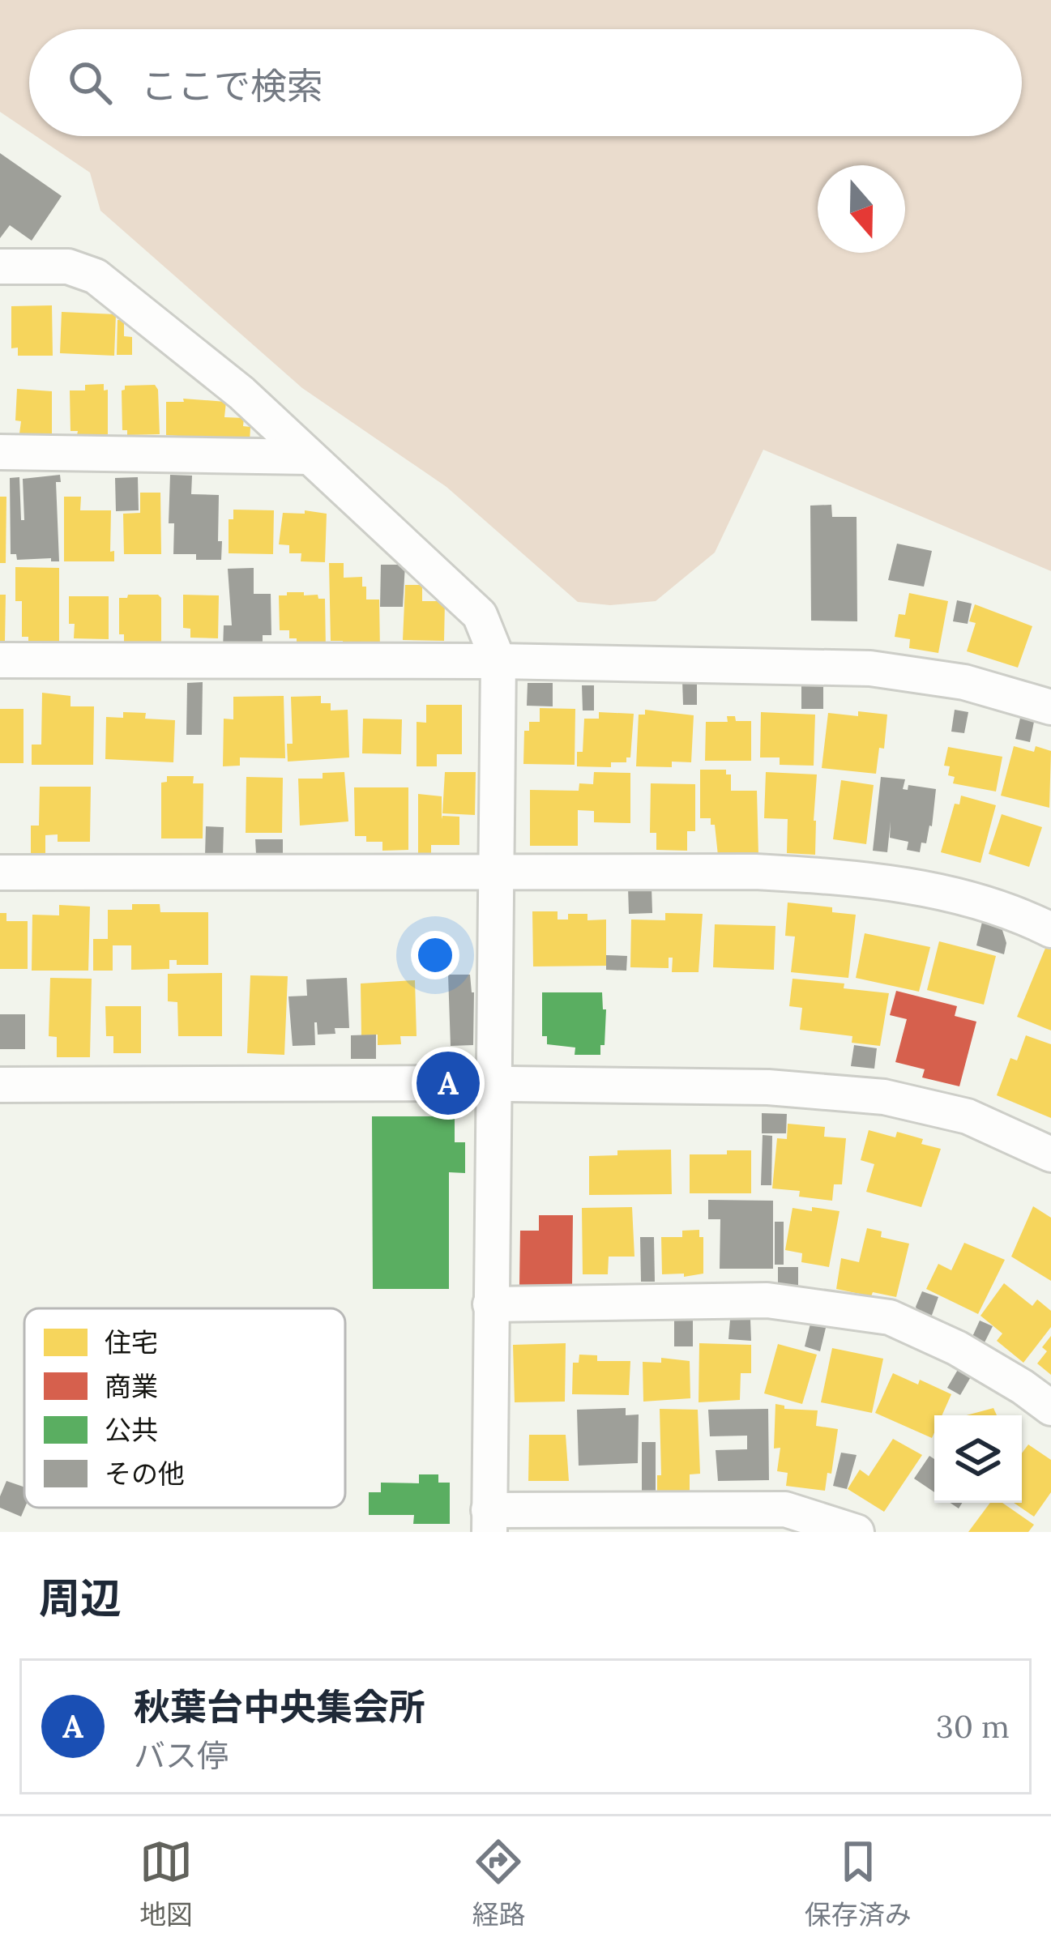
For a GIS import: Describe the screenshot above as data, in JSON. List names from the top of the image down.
{
  "legend": [
    "住宅",
    "商業",
    "公共",
    "その他"
  ],
  "north": "bottom",
  "page": {
    "search": "ここで検索",
    "pins": "A",
    "heading": "周辺",
    "list": [
      {
        "mark": "A",
        "name": "秋葉台中央集会所",
        "note": "バス停",
        "value": "30 m"
      }
    ],
    "nav": ["地図", "経路", "保存済み"]
  }
}
